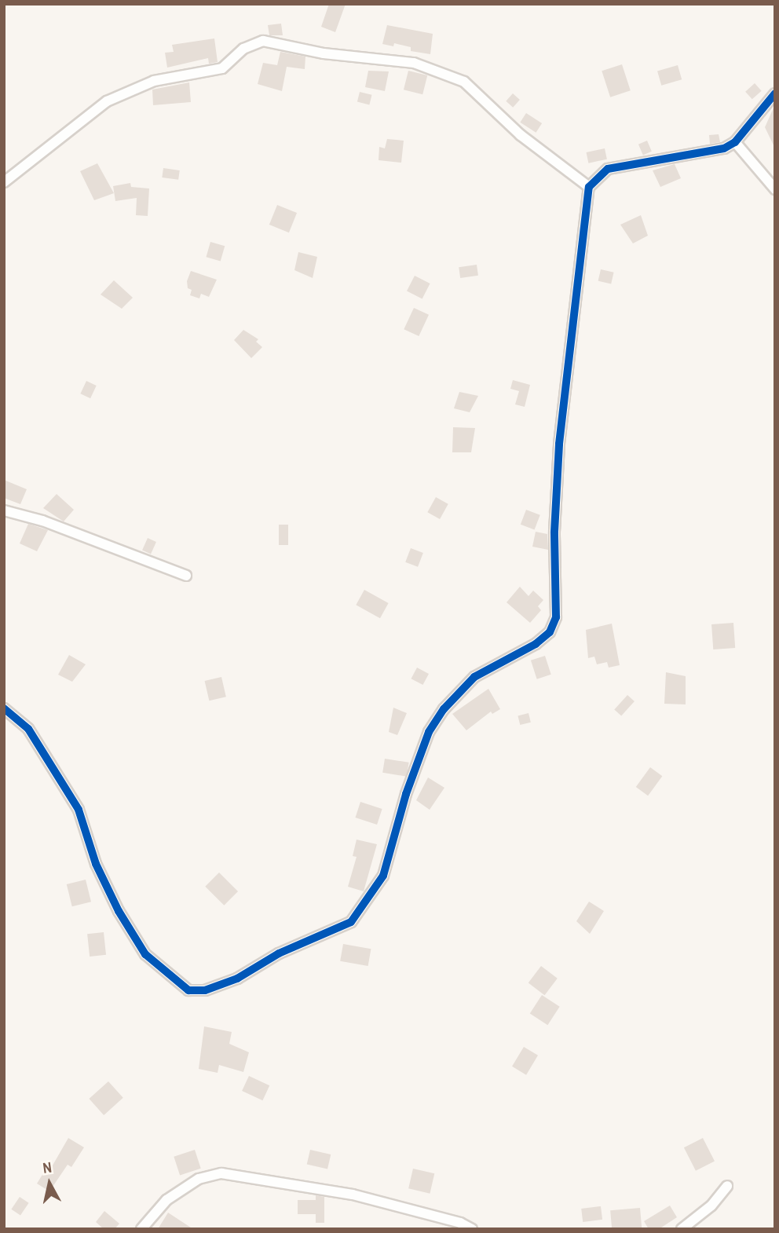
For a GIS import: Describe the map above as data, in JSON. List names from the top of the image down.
{
  "north": "top"
}
